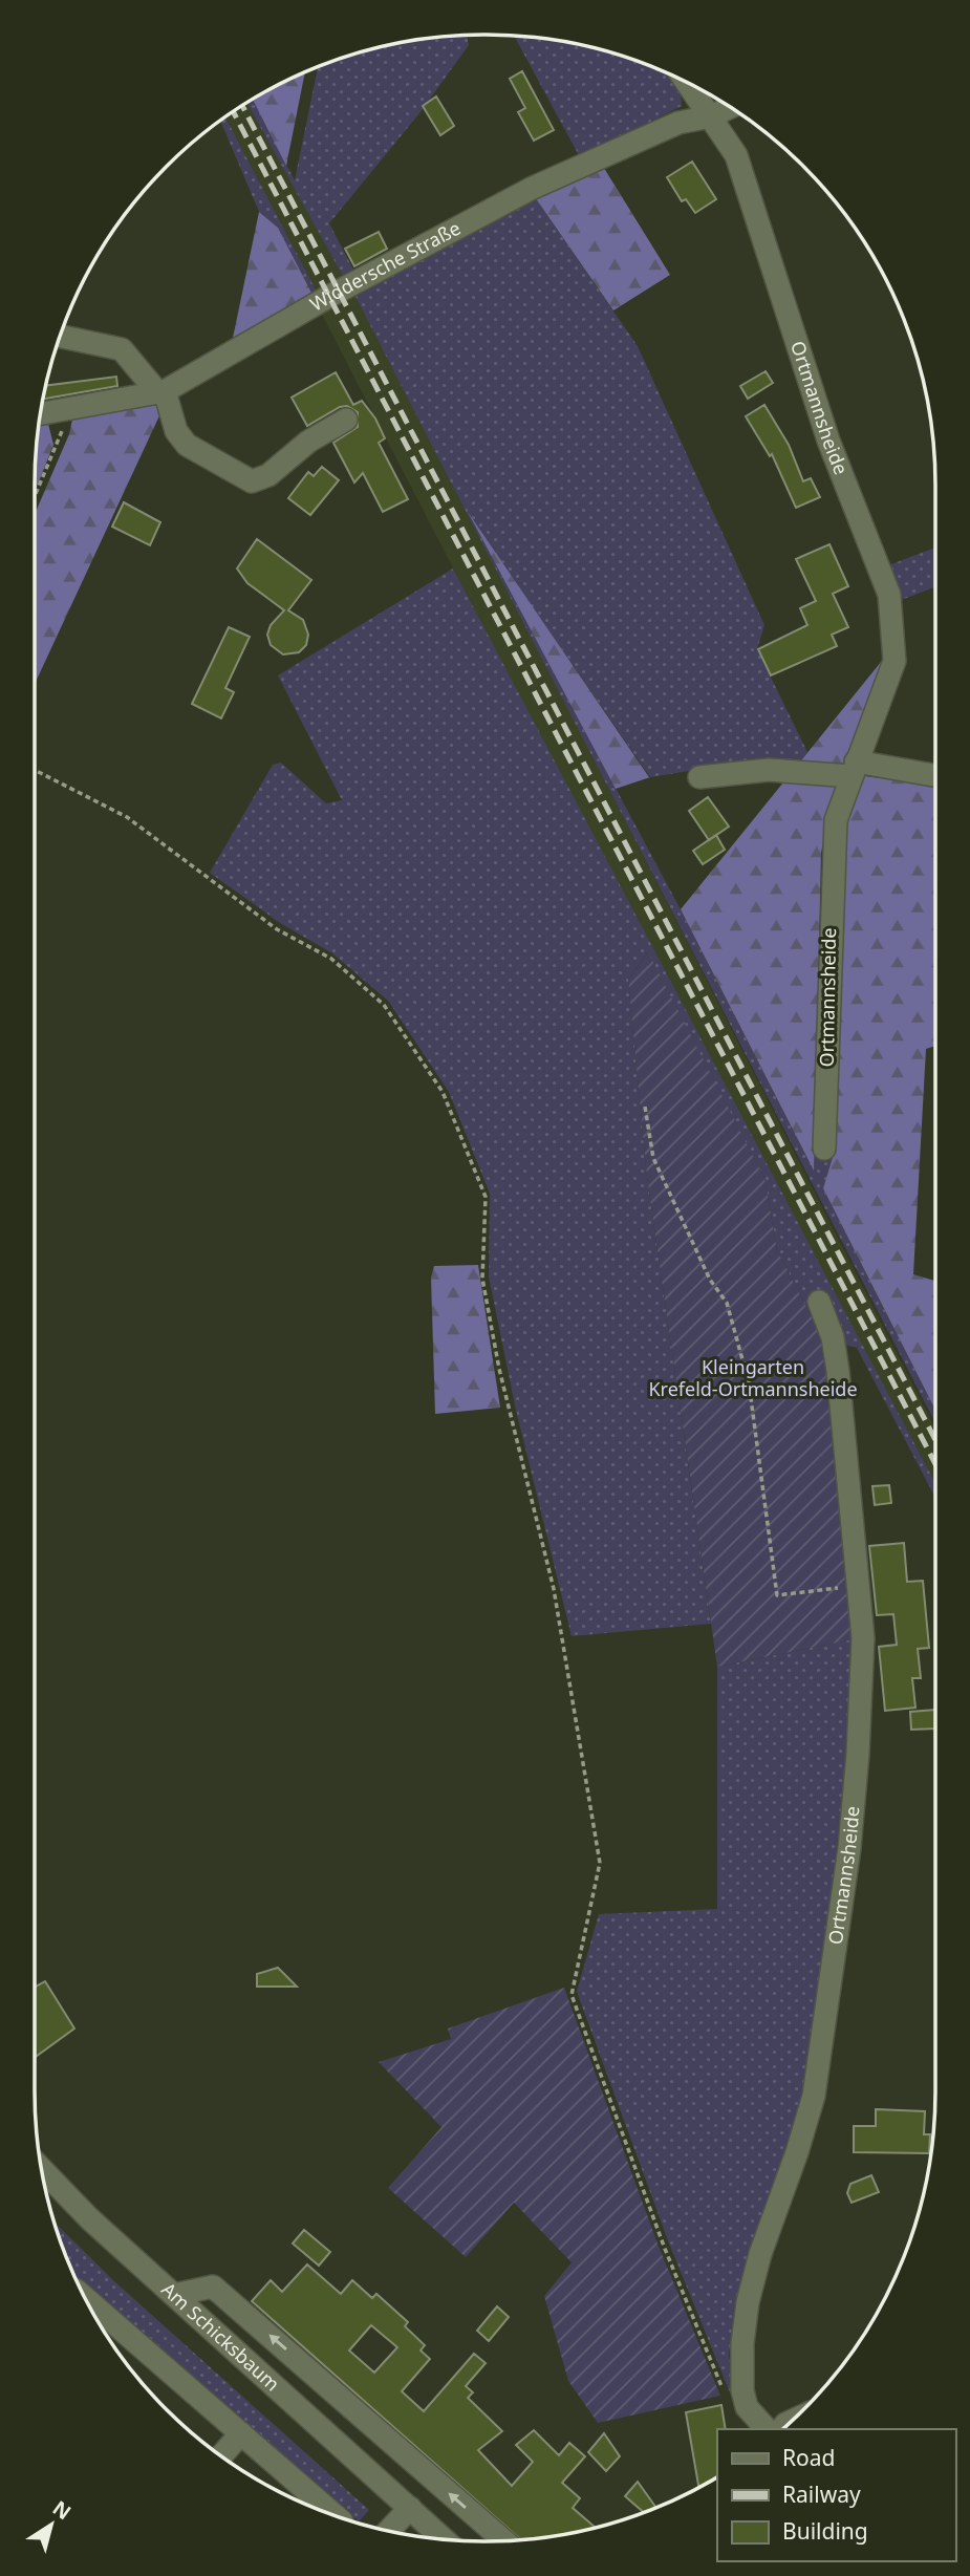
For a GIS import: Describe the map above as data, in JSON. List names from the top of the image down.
{
  "streets": {
    "street": ["Widdersche Straße", "Ortmannsheide", "Am Schicksbaum"]
  },
  "crossings": [
    ["Widdersche Straße", "Ortmannsheide"]
  ],
  "parks": ["Kleingarten Krefeld-Ortmannsheide"],
  "legend": ["Road", "Railway", "Building"],
  "north": "top right"
}
